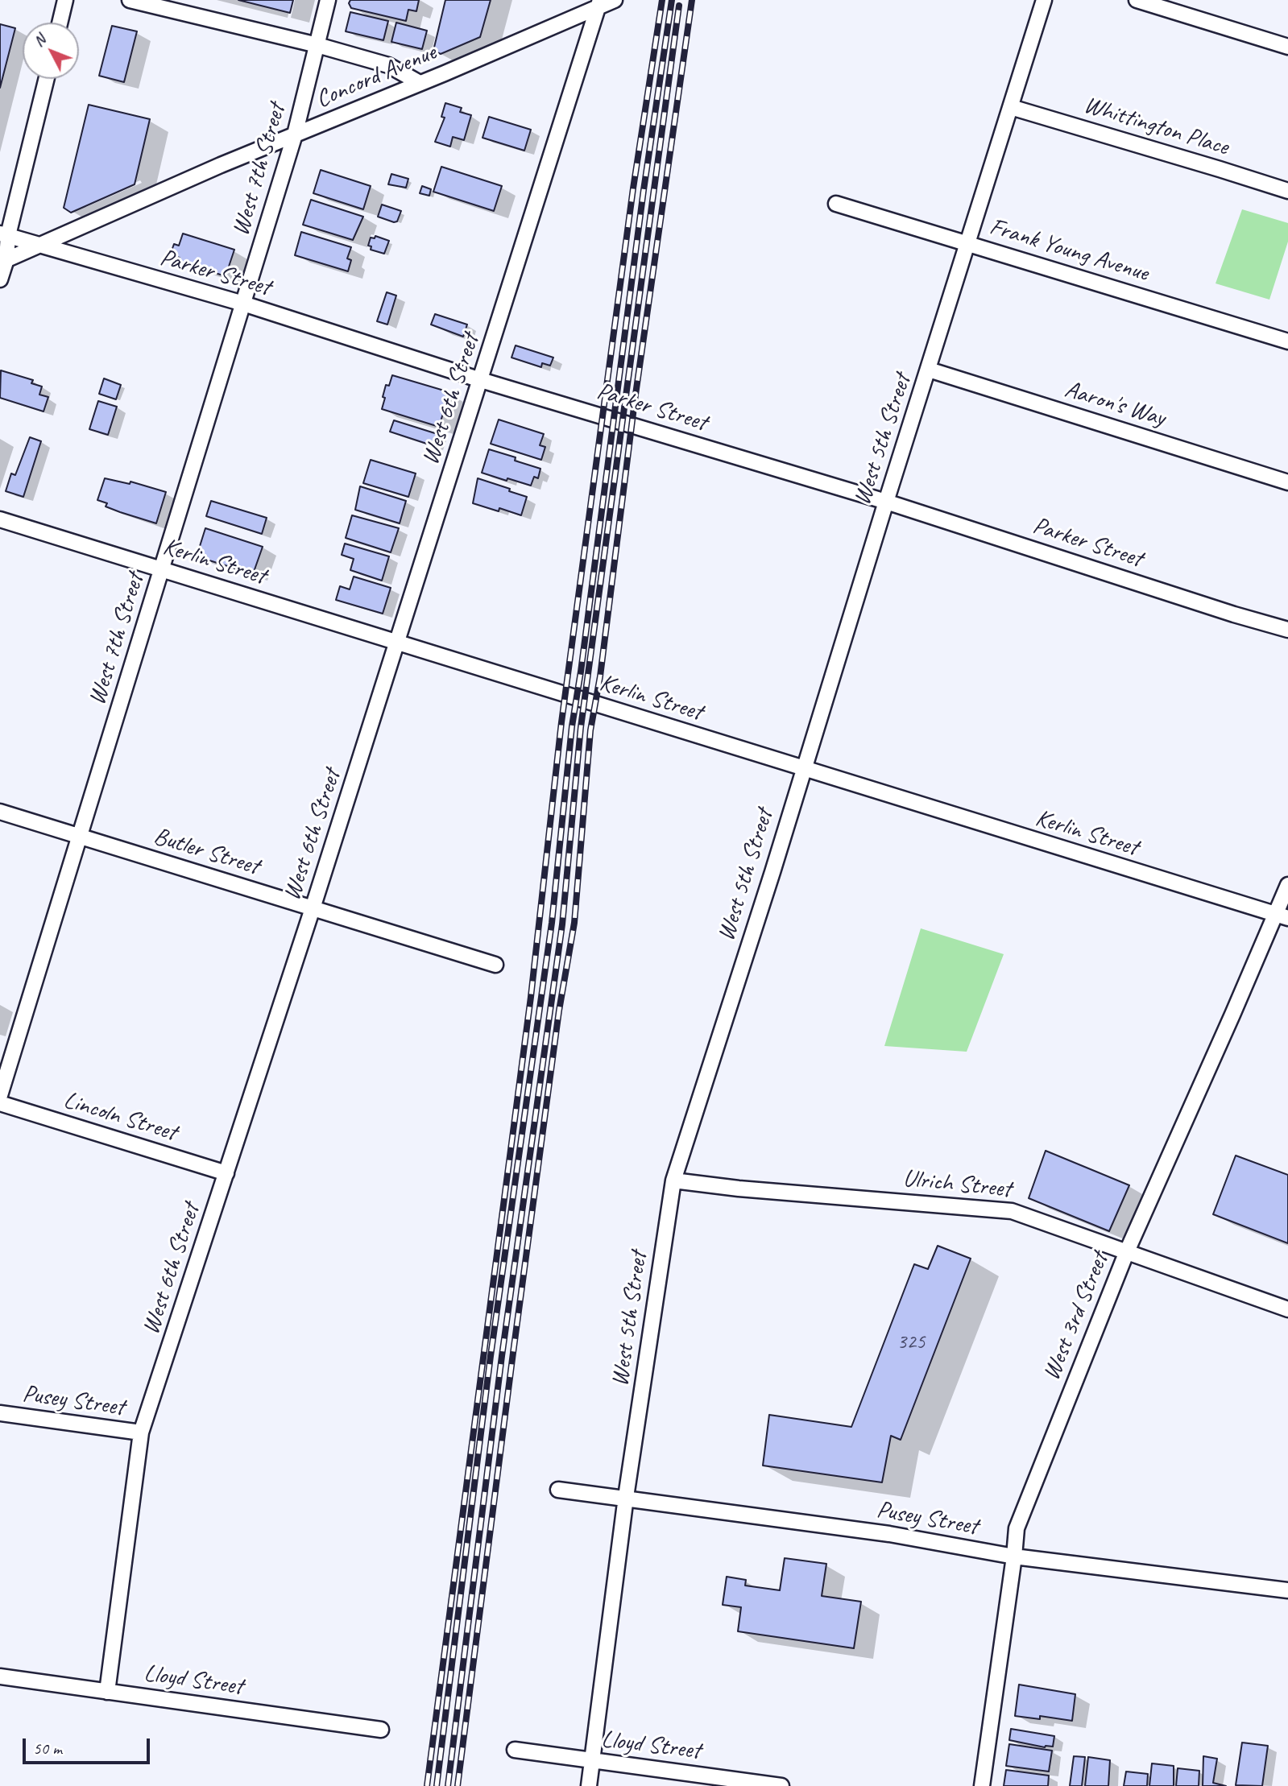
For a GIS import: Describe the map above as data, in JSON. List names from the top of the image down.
{
  "streets": {
    "street": [
      "Concord Avenue",
      "Whittington Place",
      "West 7th Street",
      "Frank Young Avenue",
      "Parker Street",
      "West 6th Street",
      "Aaron's Way",
      "West 5th Street",
      "Kerlin Street",
      "Butler Street",
      "Lincoln Street",
      "Ulrich Street",
      "West 3rd Street",
      "Pusey Street",
      "Lloyd Street"
    ]
  },
  "crossings": [
    ["Concord Avenue", "West 7th Street"],
    ["Concord Avenue", "Parker Street"],
    ["Concord Avenue", "West 6th Street"],
    ["Whittington Place", "West 5th Street"],
    ["West 7th Street", "Parker Street"],
    ["West 7th Street", "Kerlin Street"],
    ["West 7th Street", "Butler Street"],
    ["Frank Young Avenue", "West 5th Street"],
    ["Parker Street", "West 6th Street"],
    ["Parker Street", "West 5th Street"],
    ["West 6th Street", "Kerlin Street"],
    ["West 6th Street", "Butler Street"],
    ["West 6th Street", "Lincoln Street"],
    ["West 6th Street", "Pusey Street"],
    ["West 6th Street", "Lloyd Street"],
    ["Aaron's Way", "West 5th Street"],
    ["West 5th Street", "Kerlin Street"],
    ["West 5th Street", "Ulrich Street"],
    ["West 5th Street", "Pusey Street"],
    ["West 5th Street", "Lloyd Street"],
    ["Kerlin Street", "West 3rd Street"],
    ["Ulrich Street", "West 3rd Street"],
    ["West 3rd Street", "Pusey Street"]
  ],
  "house_numbers": ["325"],
  "scale_bar": "50 m",
  "north": "top left"
}
